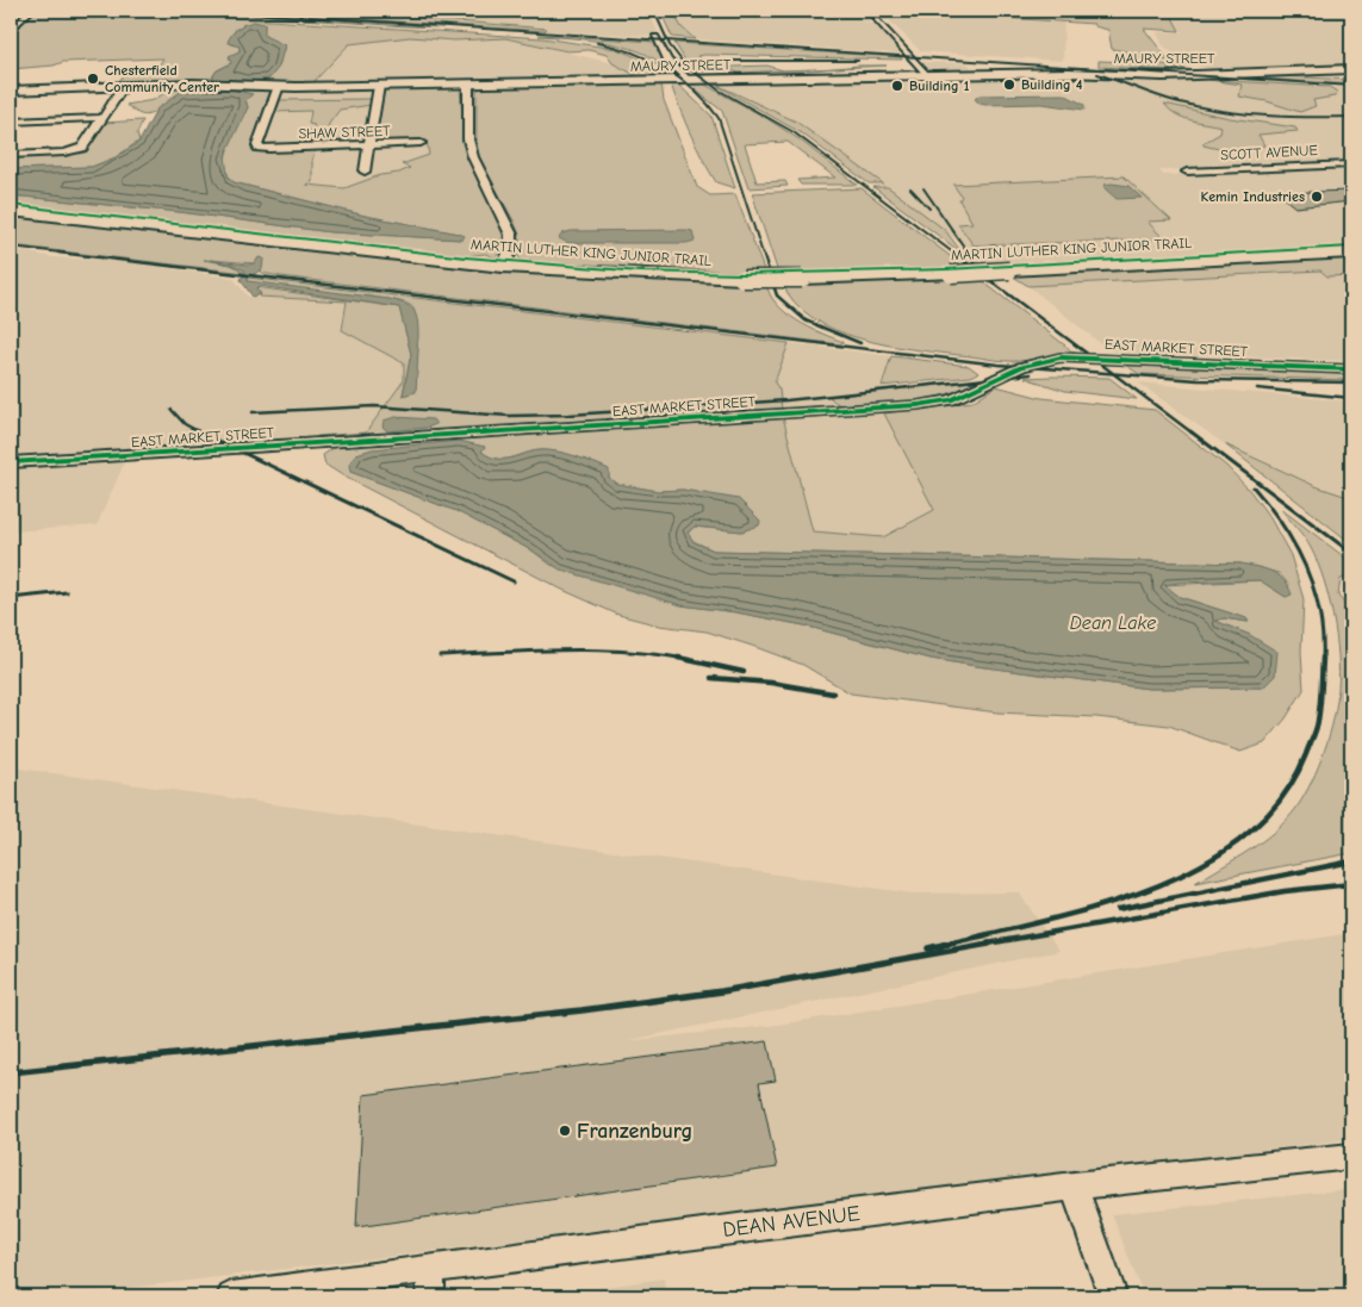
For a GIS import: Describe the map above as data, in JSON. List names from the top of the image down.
{
  "streets": {
    "main road": ["MAURY STREET"],
    "street": [
      "SHAW STREET",
      "SCOTT AVENUE",
      "EAST MARKET STREET",
      "DEAN AVENUE"
    ],
    "cycle path": ["MARTIN LUTHER KING JUNIOR TRAIL"]
  },
  "crossings": [
    ["MAURY STREET", "SHAW STREET"]
  ],
  "water": ["Dean Lake"],
  "places": [
    "Chesterfield Community Center",
    "Building 4",
    "Building 1",
    "Kemin Industries",
    "Franzenburg"
  ]
}
